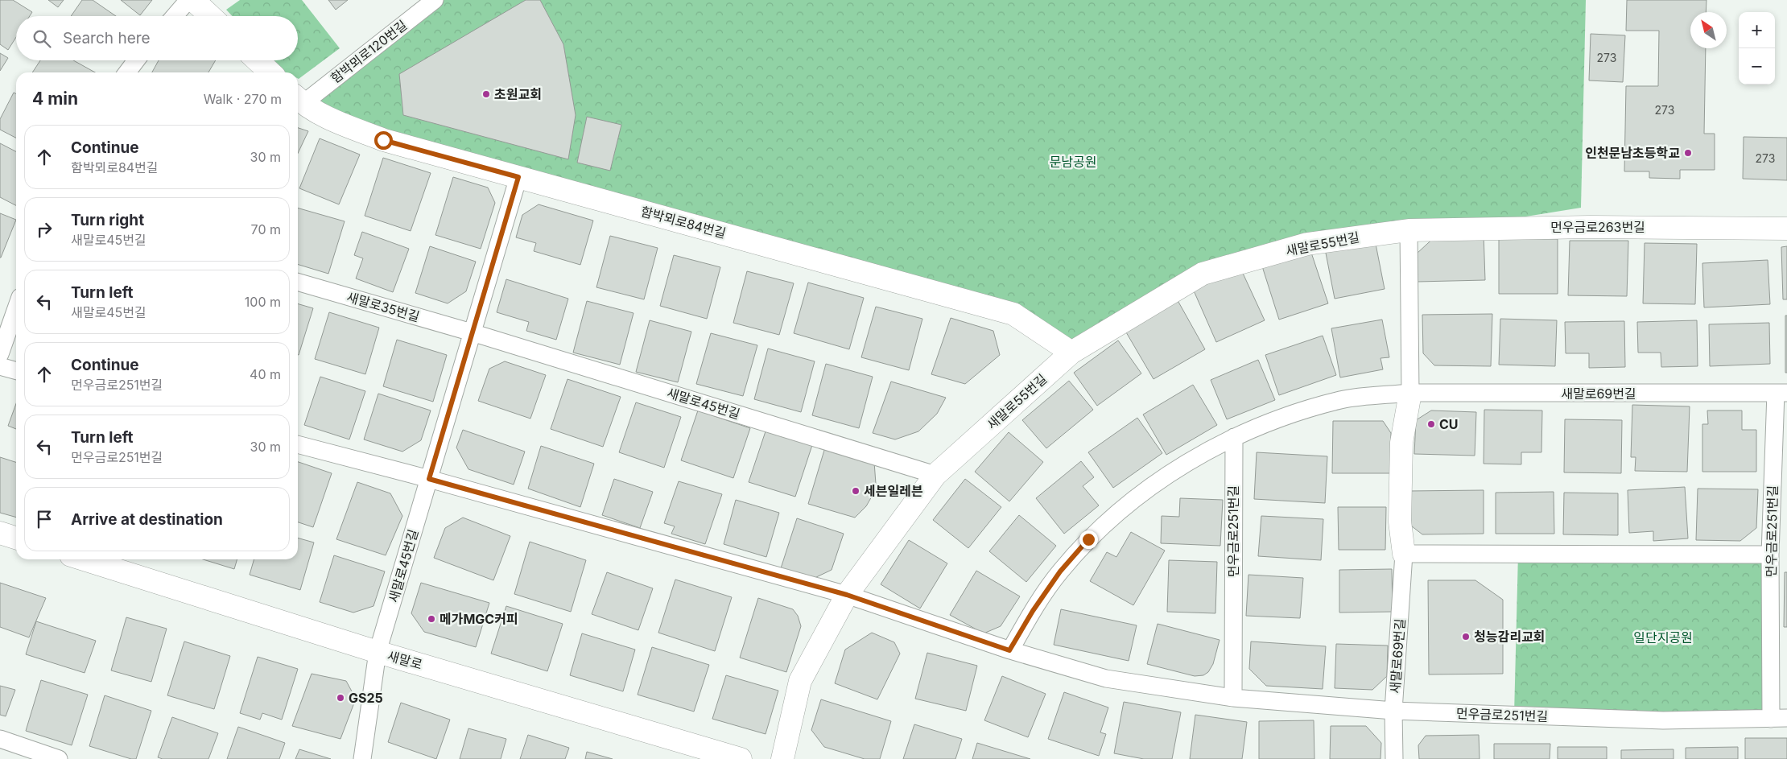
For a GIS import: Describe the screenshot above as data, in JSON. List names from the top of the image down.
{
  "streets": {
    "street": [
      "함박뫼로84번길",
      "먼우금로263번길",
      "새말로55번길",
      "새말로69번길",
      "새말로"
    ],
    "lane": [
      "함박뫼로120번길",
      "새말로35번길",
      "새말로45번길",
      "먼우금로251번길"
    ]
  },
  "crossings": [
    ["함박뫼로120번길", "함박뫼로84번길"],
    ["함박뫼로84번길", "새말로55번길"],
    ["함박뫼로84번길", "새말로45번길"],
    ["먼우금로263번길", "새말로55번길"],
    ["먼우금로263번길", "새말로69번길"],
    ["새말로55번길", "새말로69번길"],
    ["새말로55번길", "새말로45번길"],
    ["새말로55번길", "먼우금로251번길"],
    ["새말로35번길", "새말로45번길"],
    ["새말로69번길", "먼우금로251번길"],
    ["새말로45번길", "새말로"]
  ],
  "parks": ["문남공원", "일단지공원"],
  "places": [
    "초원교회",
    "인천문남초등학교",
    "CU",
    "세븐일레븐",
    "메가MGC커피",
    "청능감리교회",
    "GS25"
  ],
  "house_numbers": ["273", "273", "273"],
  "north": "top left",
  "page": {
    "map_buttons": ["+", "−"],
    "search": "Search here",
    "heading": ["4 min", "Walk · 270 m"],
    "list": [
      ["Continue", "함박뫼로84번길", "30 m"],
      ["Turn right", "새말로45번길", "70 m"],
      ["Turn left", "새말로45번길", "100 m"],
      ["Continue", "먼우금로251번길", "40 m"],
      ["Turn left", "먼우금로251번길", "30 m"],
      "Arrive at destination"
    ]
  }
}
